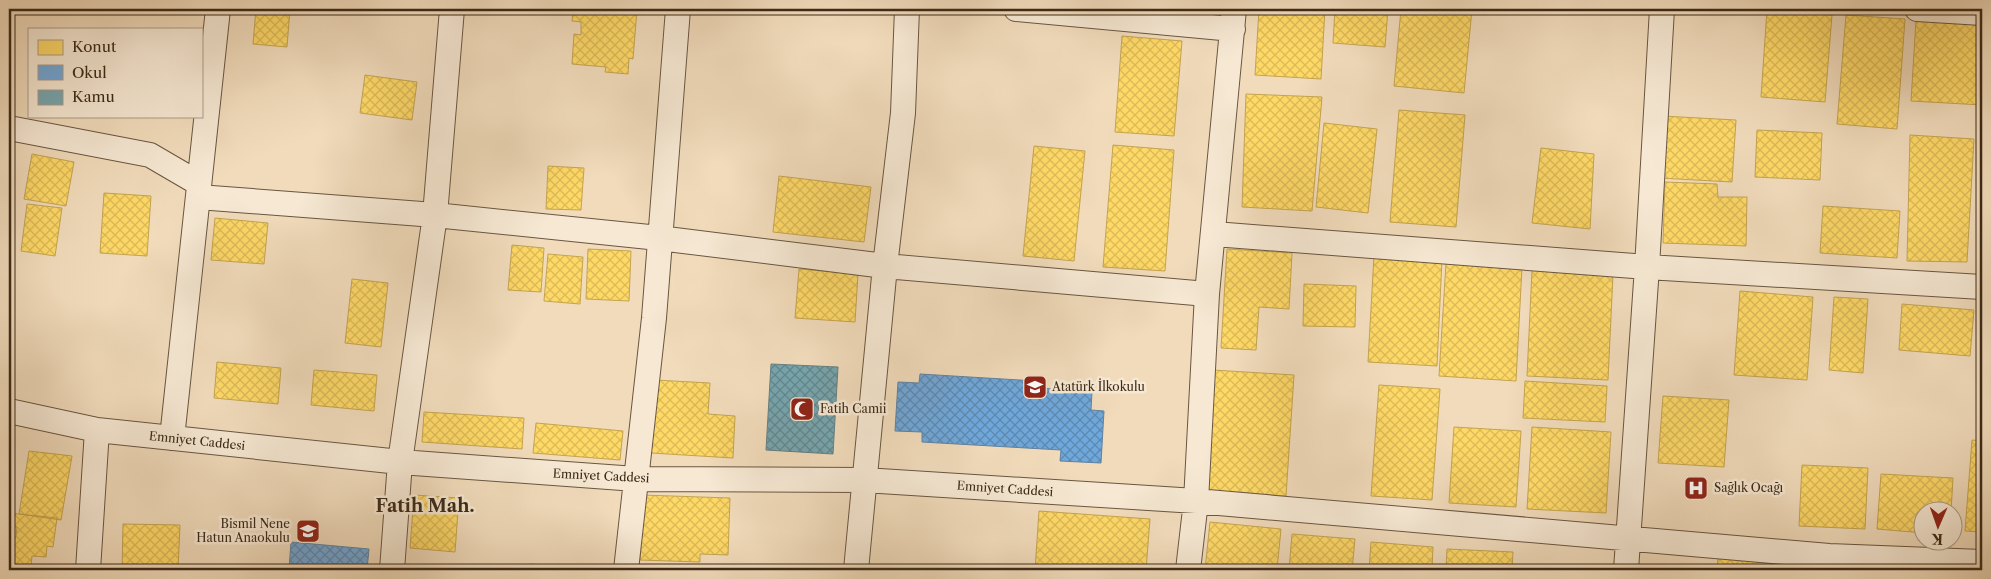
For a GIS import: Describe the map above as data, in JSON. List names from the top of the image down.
{
  "streets": {
    "street": ["Emniyet Caddesi"]
  },
  "districts": ["Fatih Mah."],
  "places": {
    "school or university": ["Atatürk İlkokulu", "Bismil Nene Hatun Anaokulu"],
    "mosque": ["Fatih Camii"],
    "hospital": ["Sağlık Ocağı"]
  },
  "legend": ["Konut", "Okul", "Kamu"],
  "north": "bottom"
}
